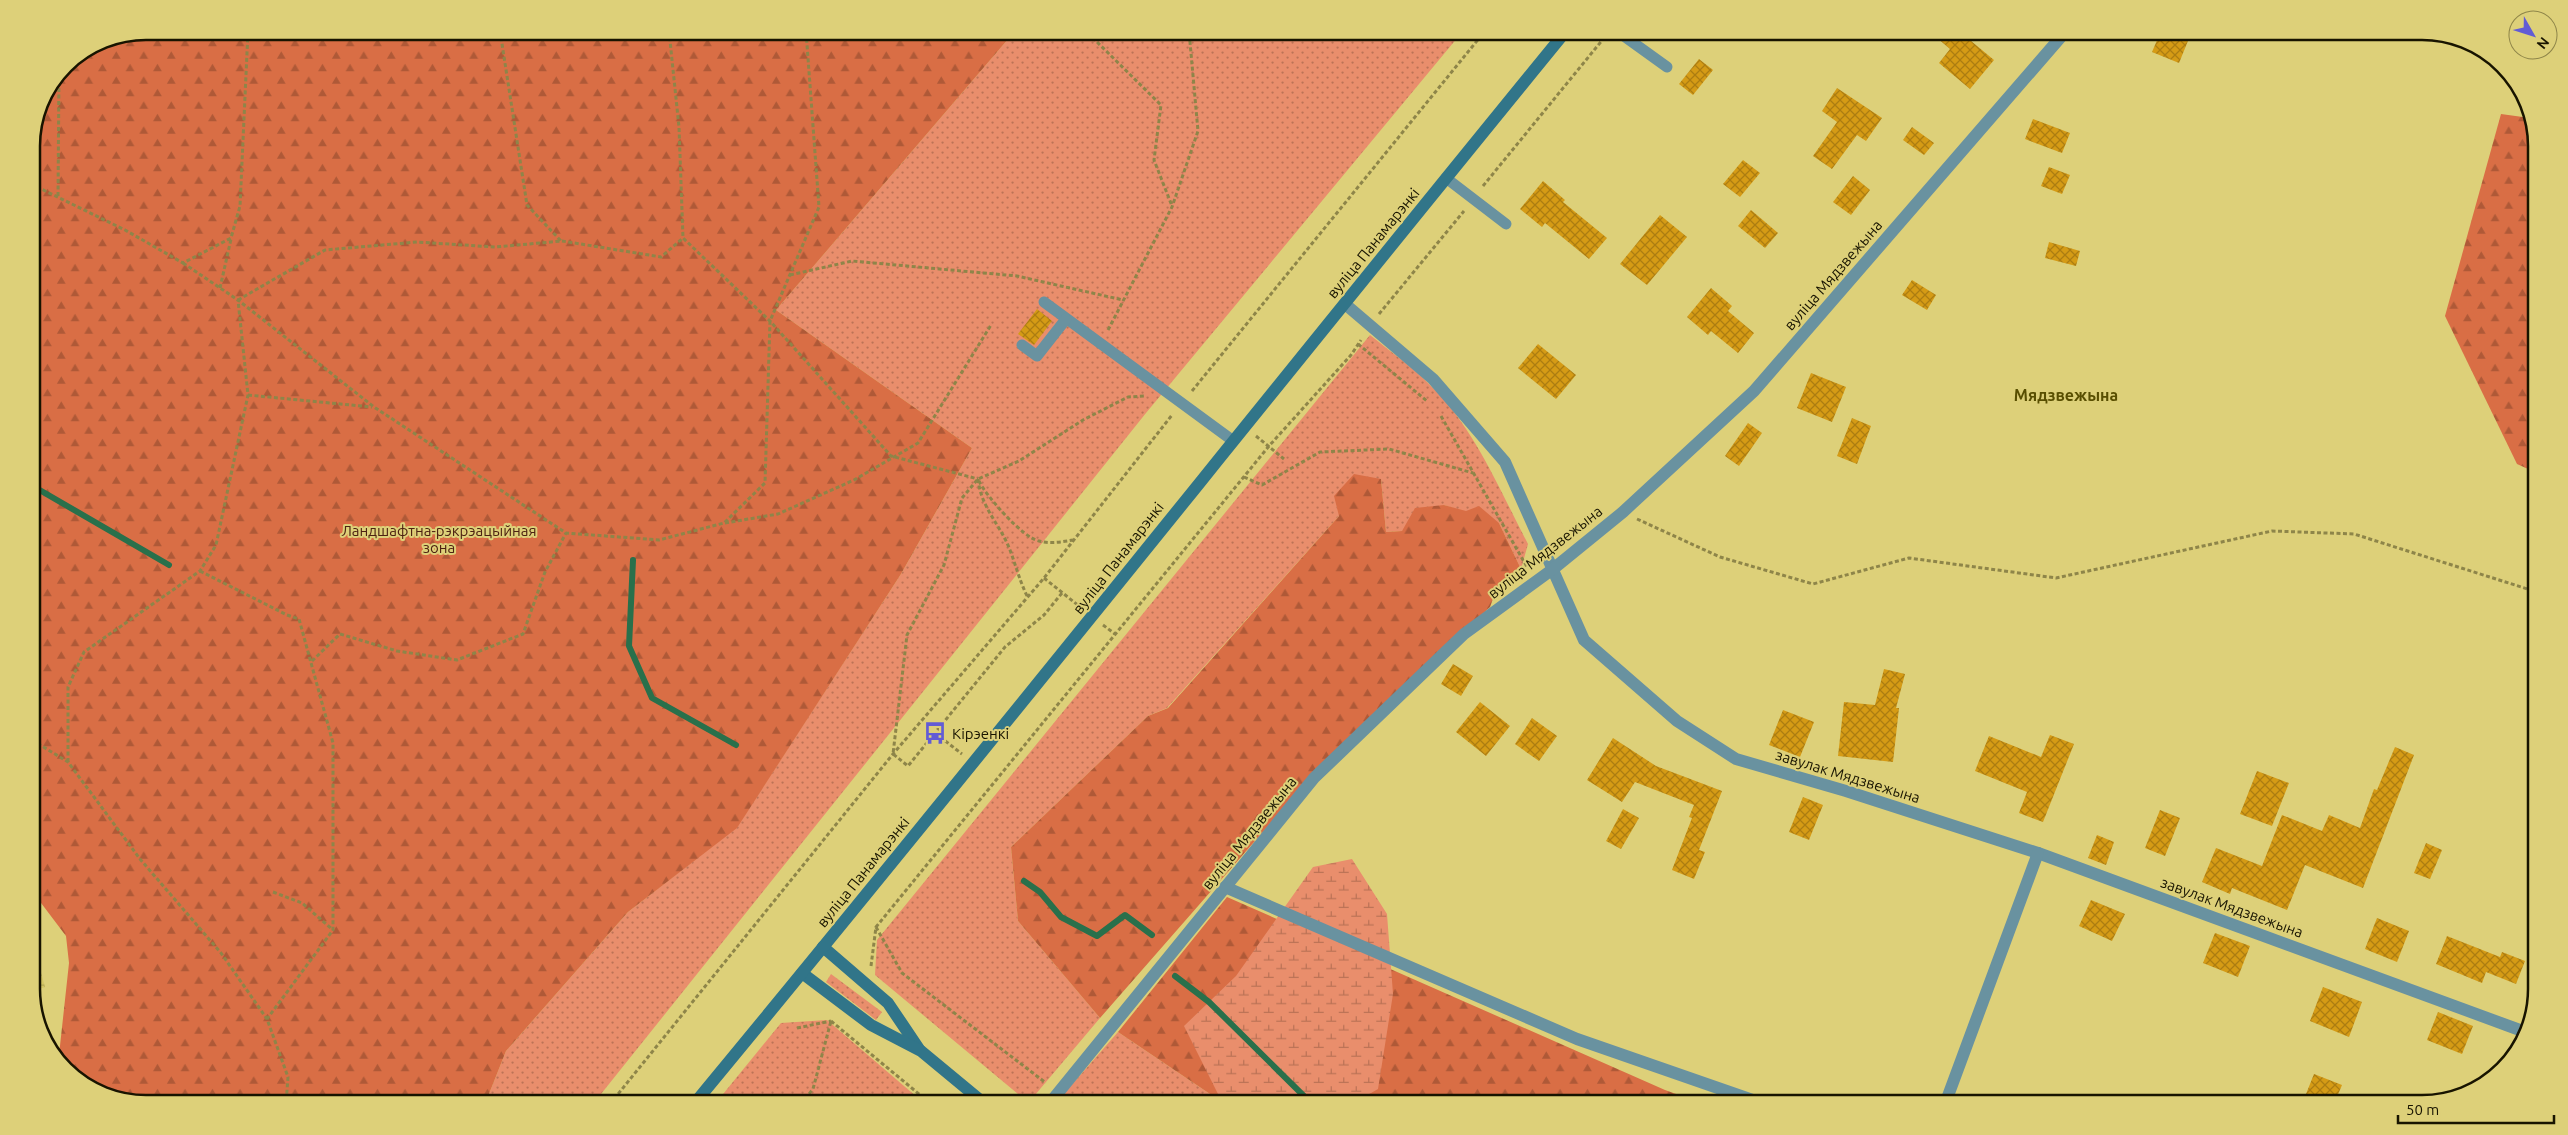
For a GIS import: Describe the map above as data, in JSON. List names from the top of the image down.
{
  "streets": {
    "main road": ["вуліца Панамарэнкі"],
    "street": ["вуліца Мядзвежына", "завулак Мядзвежына"]
  },
  "crossings": [
    ["вуліца Панамарэнкі", "завулак Мядзвежына"],
    ["вуліца Мядзвежына", "завулак Мядзвежына"]
  ],
  "districts": ["Мядзвежына"],
  "parks": ["Ландшафтна-рэкрэацыйная зона"],
  "places": {
    "bus stop": ["Кірэенкі"]
  },
  "scale_bar": "50 m",
  "north": "bottom right"
}
